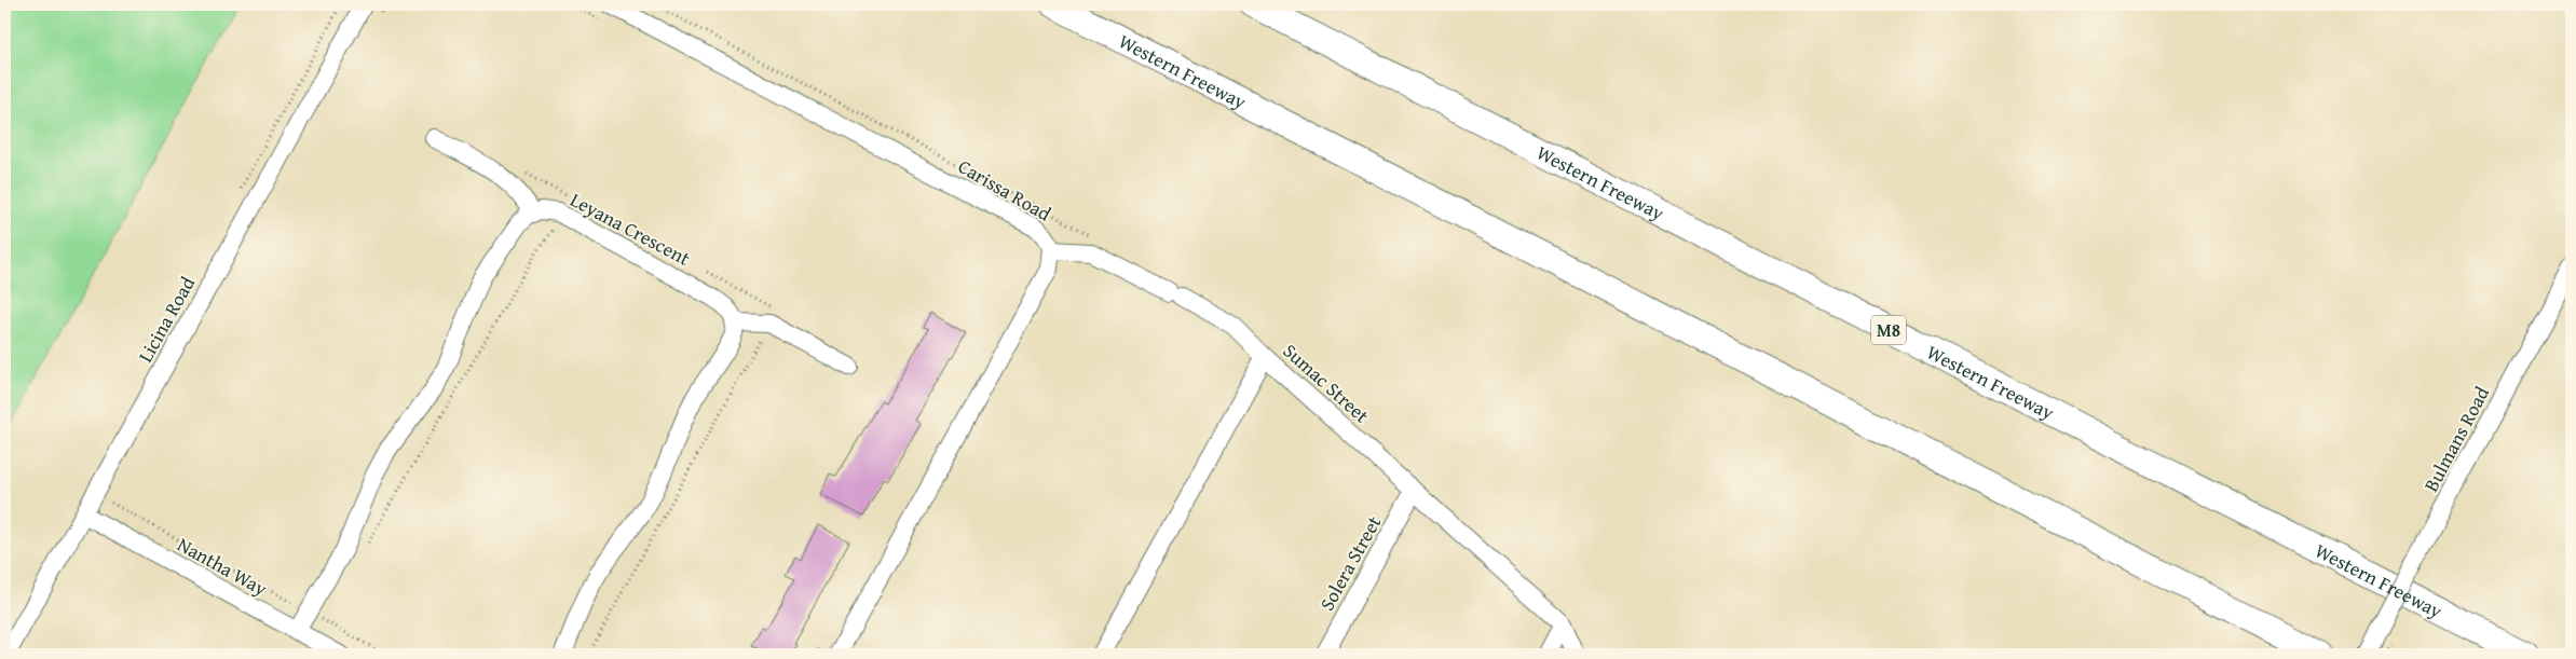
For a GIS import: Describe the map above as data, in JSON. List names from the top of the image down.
{
  "streets": {
    "highway": ["Western Freeway", "M8"],
    "street": [
      "Carissa Road",
      "Leyana Crescent",
      "Licina Road",
      "Sumac Street",
      "Bulmans Road",
      "Solera Street",
      "Nantha Way"
    ]
  },
  "crossings": [
    ["Licina Road", "Nantha Way"],
    ["Sumac Street", "Solera Street"]
  ]
}
